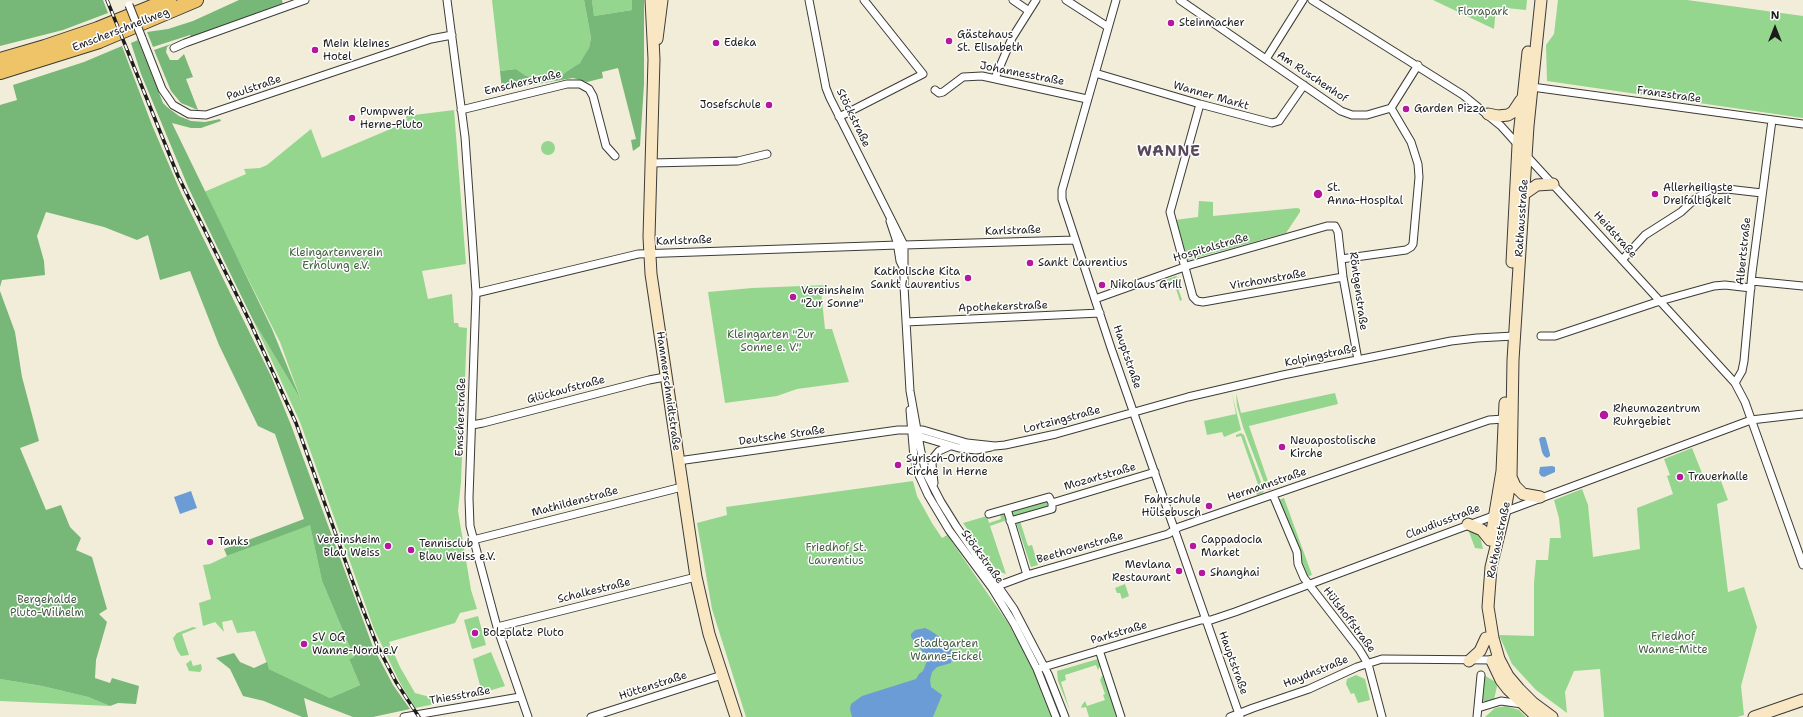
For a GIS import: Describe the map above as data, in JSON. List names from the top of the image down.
{
  "streets": {
    "highway": ["Emscherschnellweg"],
    "street": [
      "Johannesstraße",
      "Am Ruschenhof",
      "Emscherstraße",
      "Paulstraße",
      "Franzstraße",
      "Wanner Markt",
      "Stöckstraße",
      "Rathausstraße",
      "Karlstraße",
      "Heidstraße",
      "Hospitalstraße",
      "Albertstraße",
      "Virchowstraße",
      "Röntgenstraße",
      "Apothekerstraße",
      "Kolpingstraße",
      "Hauptstraße",
      "Glückaufstraße",
      "Hammerschmidtstraße",
      "Lortzingstraße",
      "Deutsche Straße",
      "Mozartstraße",
      "Hermannstraße",
      "Mathildenstraße",
      "Claudiusstraße",
      "Beethovenstraße",
      "Schalkestraße",
      "Hülshoffstraße",
      "Parkstraße",
      "Haydnstraße",
      "Hüttenstraße",
      "Thiesstraße"
    ]
  },
  "crossings": [
    ["Johannesstraße", "Hauptstraße"],
    ["Am Ruschenhof", "Wanner Markt"],
    ["Emscherstraße", "Paulstraße"],
    ["Emscherstraße", "Karlstraße"],
    ["Emscherstraße", "Glückaufstraße"],
    ["Emscherstraße", "Mathildenstraße"],
    ["Emscherstraße", "Schalkestraße"],
    ["Emscherstraße", "Thiesstraße"],
    ["Franzstraße", "Rathausstraße"],
    ["Franzstraße", "Albertstraße"],
    ["Wanner Markt", "Hauptstraße"],
    ["Stöckstraße", "Karlstraße"],
    ["Stöckstraße", "Apothekerstraße"],
    ["Stöckstraße", "Lortzingstraße"],
    ["Stöckstraße", "Beethovenstraße"],
    ["Stöckstraße", "Parkstraße"],
    ["Rathausstraße", "Heidstraße"],
    ["Rathausstraße", "Kolpingstraße"],
    ["Rathausstraße", "Hermannstraße"],
    ["Rathausstraße", "Claudiusstraße"],
    ["Rathausstraße", "Haydnstraße"],
    ["Karlstraße", "Hauptstraße"],
    ["Karlstraße", "Hammerschmidtstraße"],
    ["Heidstraße", "Albertstraße"],
    ["Heidstraße", "Claudiusstraße"],
    ["Hospitalstraße", "Virchowstraße"],
    ["Hospitalstraße", "Röntgenstraße"],
    ["Hospitalstraße", "Hauptstraße"],
    ["Virchowstraße", "Röntgenstraße"],
    ["Röntgenstraße", "Kolpingstraße"],
    ["Apothekerstraße", "Hauptstraße"],
    ["Kolpingstraße", "Hauptstraße"],
    ["Kolpingstraße", "Lortzingstraße"],
    ["Hauptstraße", "Lortzingstraße"],
    ["Hauptstraße", "Mozartstraße"],
    ["Hauptstraße", "Hermannstraße"],
    ["Hauptstraße", "Claudiusstraße"],
    ["Hauptstraße", "Beethovenstraße"],
    ["Hauptstraße", "Parkstraße"],
    ["Hauptstraße", "Haydnstraße"],
    ["Glückaufstraße", "Hammerschmidtstraße"],
    ["Hammerschmidtstraße", "Deutsche Straße"],
    ["Hammerschmidtstraße", "Mathildenstraße"],
    ["Hammerschmidtstraße", "Schalkestraße"],
    ["Hammerschmidtstraße", "Hüttenstraße"],
    ["Lortzingstraße", "Deutsche Straße"],
    ["Hermannstraße", "Beethovenstraße"],
    ["Hermannstraße", "Hülshoffstraße"],
    ["Claudiusstraße", "Hülshoffstraße"],
    ["Claudiusstraße", "Parkstraße"],
    ["Hülshoffstraße", "Haydnstraße"]
  ],
  "districts": ["WANNE"],
  "parks": [
    "Florapark",
    "Kleingartenverein Erholung e.V.",
    "Kleingarten \"Zur Sonne e. V.\"",
    "Friedhof St. Laurentius",
    "Bergehalde Pluto-Wilhelm",
    "Friedhof Wanne-Mitte",
    "Stadtgarten Wanne-Eickel"
  ],
  "places": [
    "Steinmacher",
    "Gästehaus St. Elisabeth",
    "Edeka",
    "Mein kleines Hotel",
    "Josefschule",
    "Garden Pizza",
    "Pumpwerk Herne-Pluto",
    "St. Anna-Hospital",
    "Allerheiligste Dreifaltigkeit",
    "Sankt Laurentius",
    "Katholische Kita Sankt Laurentius",
    "Nikolaus Grill",
    "Vereinsheim \"Zur Sonne\"",
    "Rheumazentrum Ruhrgebiet",
    "Neuapostolische Kirche",
    "Syrisch-Orthodoxe Kirche in Herne",
    "Trauerhalle",
    "Fahrschule Hülsebusch",
    "Tanks",
    "Vereinsheim Blau Weiss",
    "Cappadocia Market",
    "Tennisclub Blau Weiss e.V.",
    "Mevlana Restaurant",
    "Shanghai",
    "Bolzplatz Pluto",
    "SV OG Wanne-Nord e.V"
  ],
  "north": "top"
}
